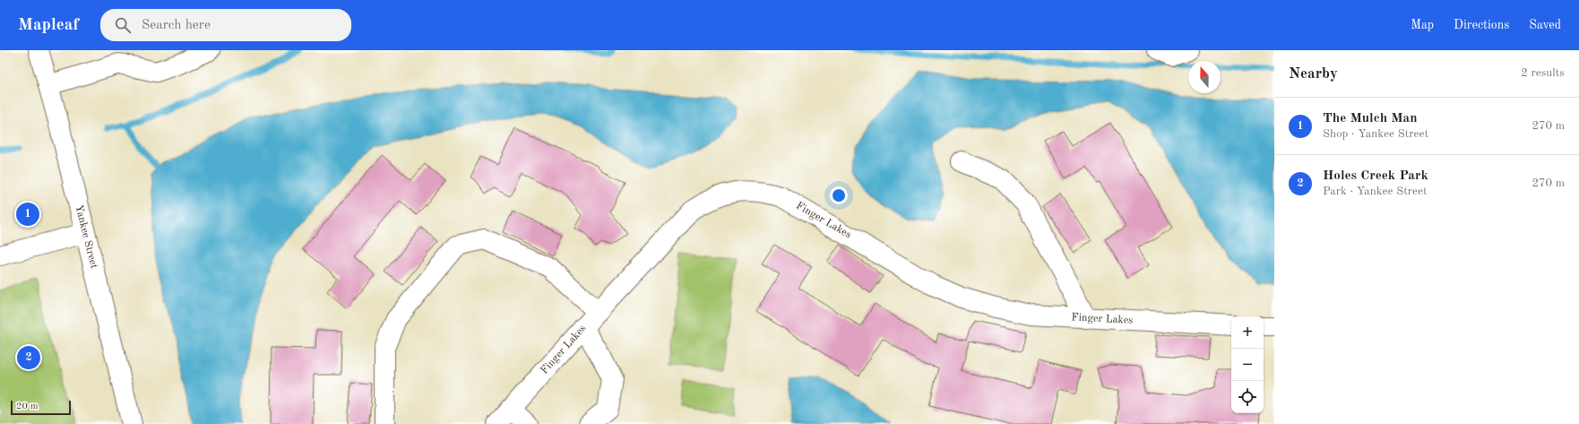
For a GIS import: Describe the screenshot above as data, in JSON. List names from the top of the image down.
{
  "streets": {
    "street": ["Finger Lakes", "Yankee Street"]
  },
  "scale_bar": "20 m",
  "north": "top",
  "page": {
    "header": "Mapleaf",
    "search": "Search here",
    "nav": ["Map", "Directions", "Saved"],
    "heading": ["Nearby", "2 results"],
    "list": [
      {
        "mark": "1",
        "name": "The Mulch Man",
        "note": "Shop · Yankee Street",
        "value": "270 m"
      },
      {
        "mark": "2",
        "name": "Holes Creek Park",
        "note": "Park · Yankee Street",
        "value": "270 m"
      }
    ],
    "pins": ["1", "2"],
    "map_buttons": ["+", "−"],
    "scale": "20 m"
  }
}
